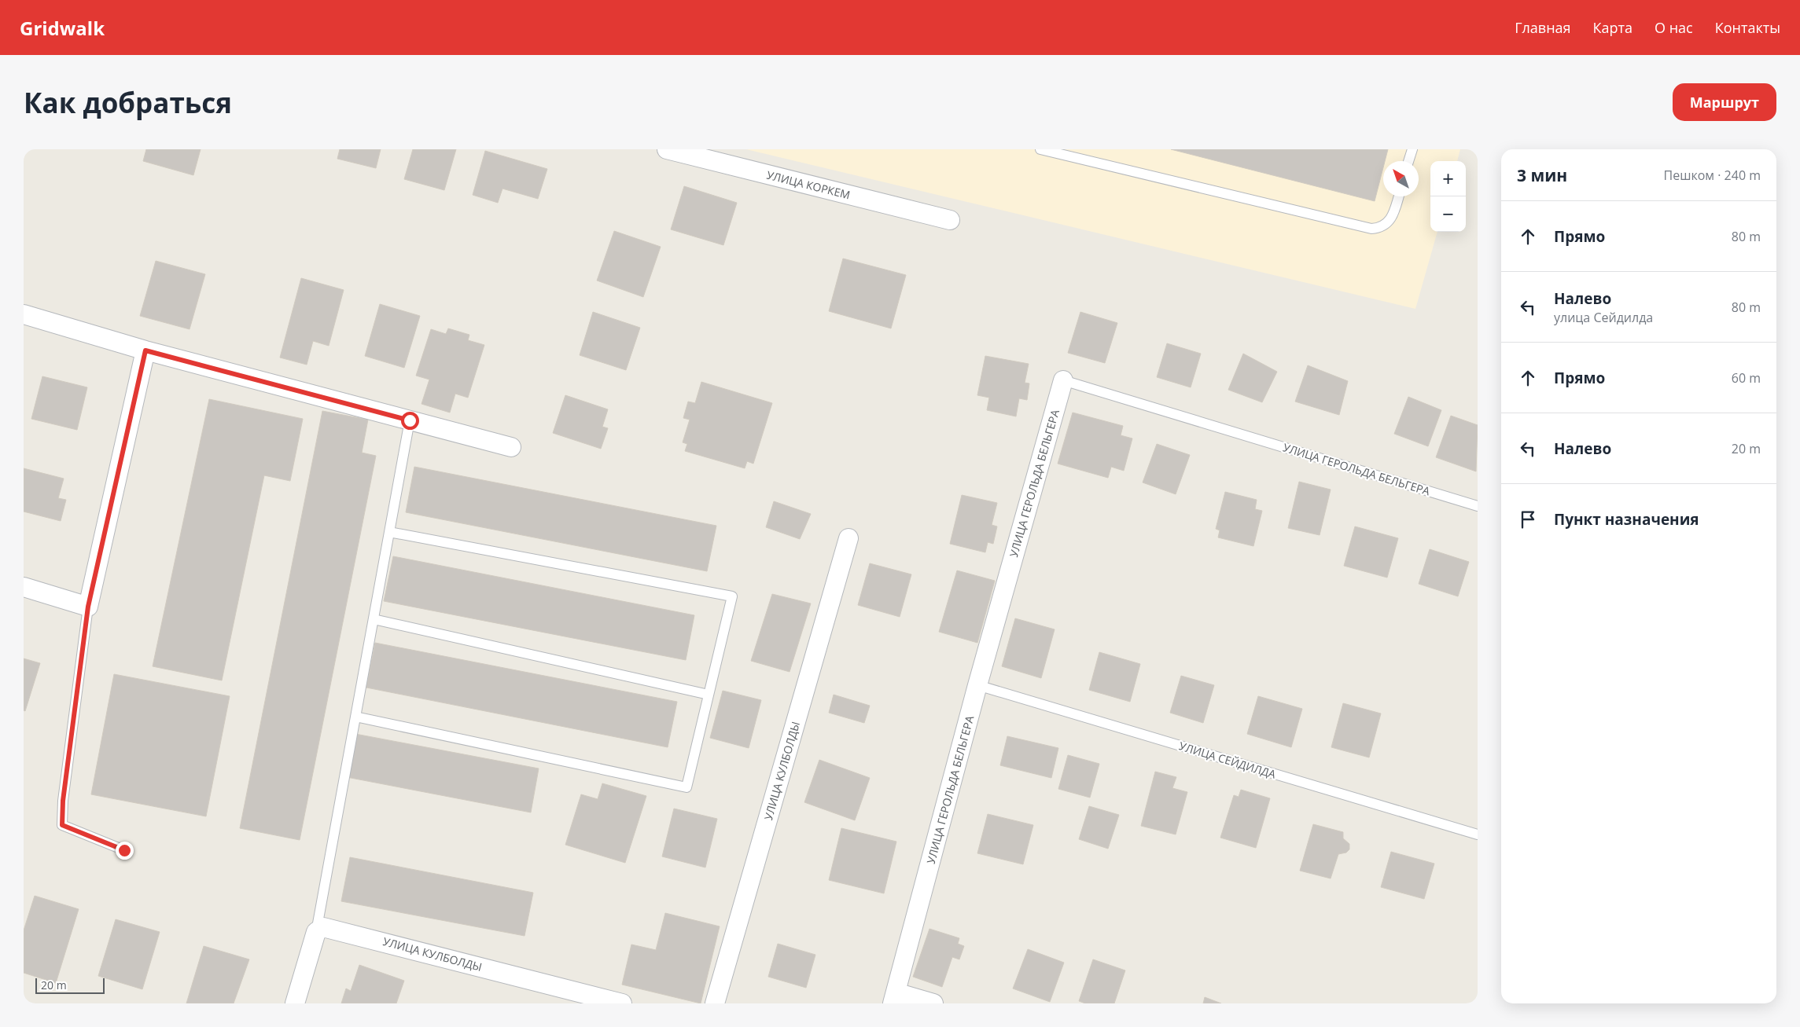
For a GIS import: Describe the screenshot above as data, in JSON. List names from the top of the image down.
{
  "streets": {
    "street": ["УЛИЦА КОРКЕМ", "УЛИЦА ГЕРОЛЬДА БЕЛЬГЕРА", "УЛИЦА КУЛБОЛДЫ"],
    "lane": ["УЛИЦА СЕЙДИЛДА"]
  },
  "crossings": [
    ["УЛИЦА ГЕРОЛЬДА БЕЛЬГЕРА", "УЛИЦА СЕЙДИЛДА"]
  ],
  "scale_bar": "20 m",
  "north": "top left",
  "page": {
    "header": "Gridwalk",
    "nav": [
      "Главная",
      "Карта",
      "О нас",
      "Контакты"
    ],
    "buttons": "Маршрут",
    "title": "Как добраться",
    "heading": ["3 мин", "Пешком · 240 m"],
    "map_buttons": ["+", "−"],
    "list": [
      ["Прямо", "80 m"],
      ["Налево", "улица Сейдилда", "80 m"],
      ["Прямо", "60 m"],
      ["Налево", "20 m"],
      "Пункт назначения"
    ],
    "scale": "20 m"
  }
}
